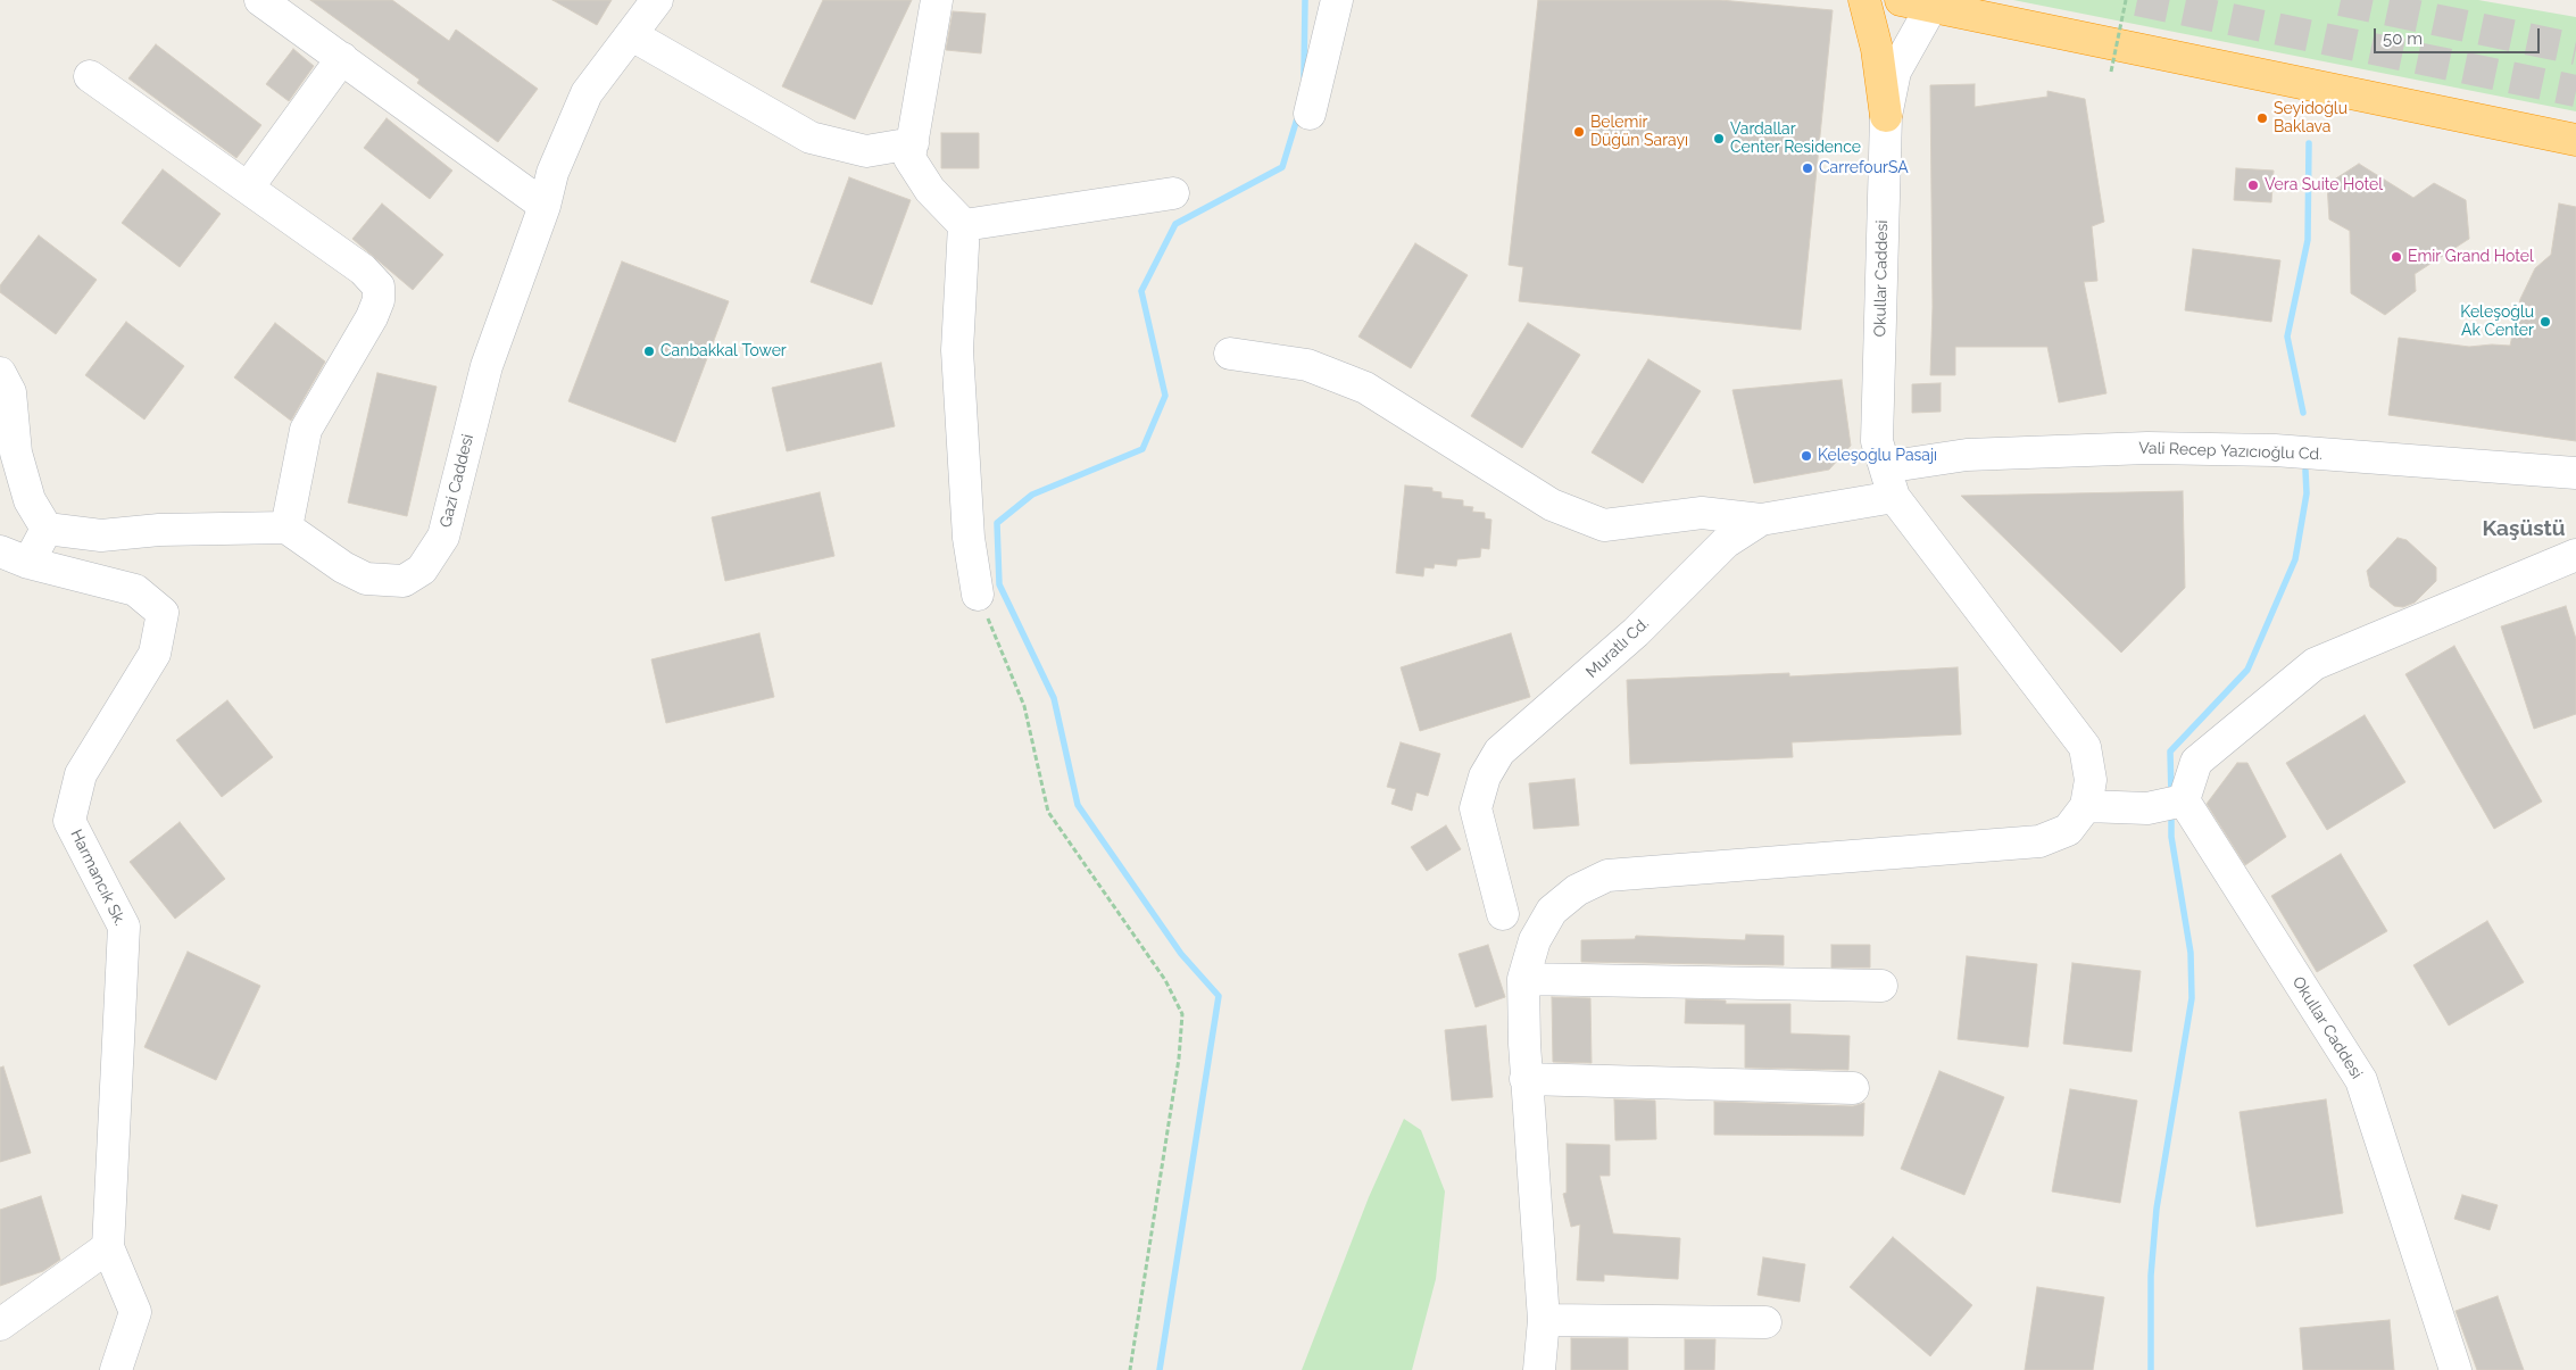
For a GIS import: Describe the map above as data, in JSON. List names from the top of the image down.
{
  "streets": {
    "street": [
      "Okullar Caddesi",
      "Vali Recep Yazıcıoğlu Cd.",
      "Gazi Caddesi",
      "Muratlı Cd.",
      "Harmancık Sk."
    ]
  },
  "crossings": [
    ["Okullar Caddesi", "Vali Recep Yazıcıoğlu Cd."],
    ["Okullar Caddesi", "Muratlı Cd."]
  ],
  "districts": ["Kaşüstü"],
  "places": [
    "Seyidoğlu Baklava",
    "Belemir Düğün Sarayı",
    "Vardallar Center Residence",
    "CarrefourSA",
    "Vera Suite Hotel",
    "Emir Grand Hotel",
    "Keleşoğlu Ak Center",
    "Canbakkal Tower",
    "Keleşoğlu Pasajı"
  ],
  "scale_bar": "50 m"
}
